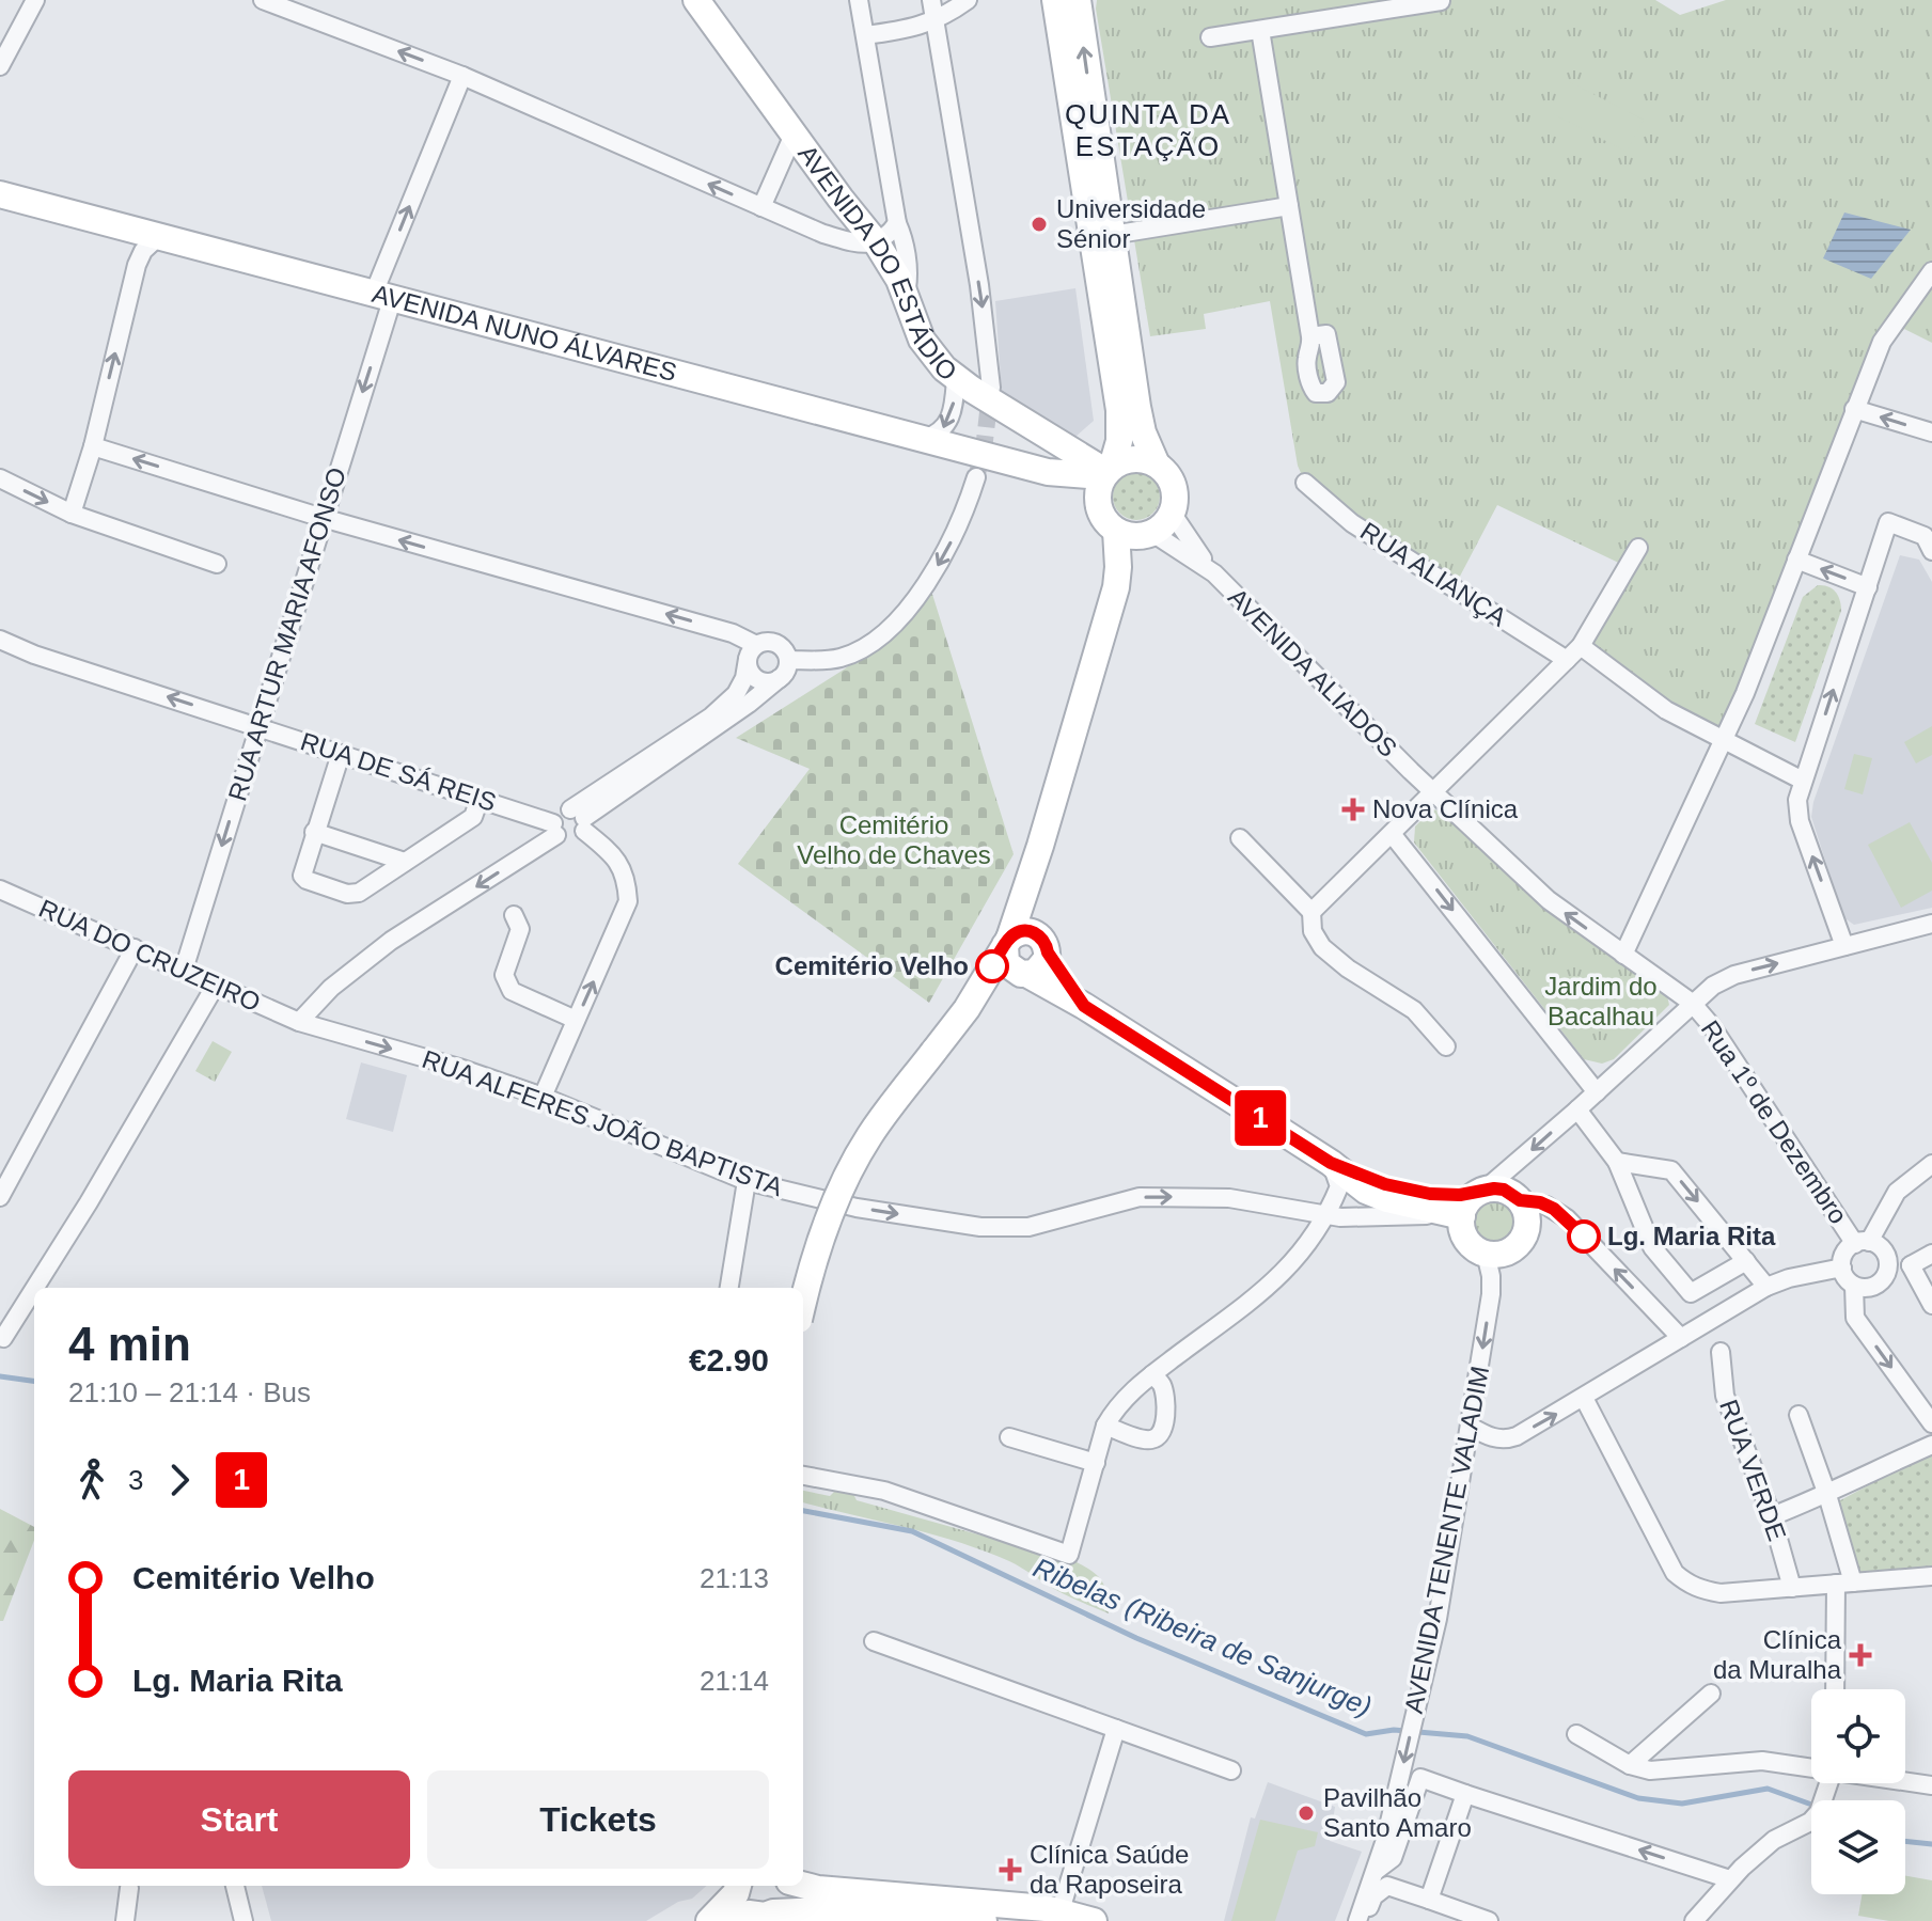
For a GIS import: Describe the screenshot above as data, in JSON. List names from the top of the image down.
{
  "streets": {
    "main road": ["AVENIDA DO ESTÁDIO", "AVENIDA NUNO ÁLVARES"],
    "street": [
      "RUA ALIANÇA",
      "RUA ARTUR MARIA AFONSO",
      "AVENIDA ALIADOS",
      "RUA DE SÁ REIS",
      "RUA DO CRUZEIRO",
      "Rua 1º de Dezembro",
      "RUA ALFERES JOÃO BAPTISTA",
      "RUA VERDE",
      "AVENIDA TENENTE VALADIM"
    ]
  },
  "crossings": [
    ["AVENIDA DO ESTÁDIO", "AVENIDA NUNO ÁLVARES"],
    ["AVENIDA NUNO ÁLVARES", "RUA ARTUR MARIA AFONSO"],
    ["RUA ARTUR MARIA AFONSO", "RUA DE SÁ REIS"],
    ["RUA ARTUR MARIA AFONSO", "RUA DO CRUZEIRO"],
    ["AVENIDA ALIADOS", "Rua 1º de Dezembro"],
    ["RUA DO CRUZEIRO", "RUA ALFERES JOÃO BAPTISTA"],
    ["RUA ALFERES JOÃO BAPTISTA", "AVENIDA TENENTE VALADIM"]
  ],
  "one_way": ["RUA ALFERES JOÃO BAPTISTA", "AVENIDA TENENTE VALADIM"],
  "districts": ["QUINTA DA ESTAÇÃO"],
  "water": ["Ribelas (Ribeira de Sanjurge)"],
  "parks": ["Cemitério Velho de Chaves", "Jardim do Bacalhau"],
  "places": {
    "other": [
      "Universidade Sénior",
      "Cemitério Velho",
      "Lg. Maria Rita",
      "Pavilhão Santo Amaro"
    ],
    "health": ["Nova Clínica", "Clínica da Muralha", "Clínica Saúde da Raposeira"]
  },
  "lines": ["bus line 1"],
  "page": {
    "on_map": "1",
    "heading": ["4 min", "21:10 – 21:14 · Bus", "€2.90"],
    "legs": ["3", "1"],
    "list": [
      {
        "name": "Cemitério Velho",
        "value": "21:13"
      },
      {
        "name": "Lg. Maria Rita",
        "value": "21:14"
      }
    ],
    "buttons": ["Start", "Tickets"]
  }
}
